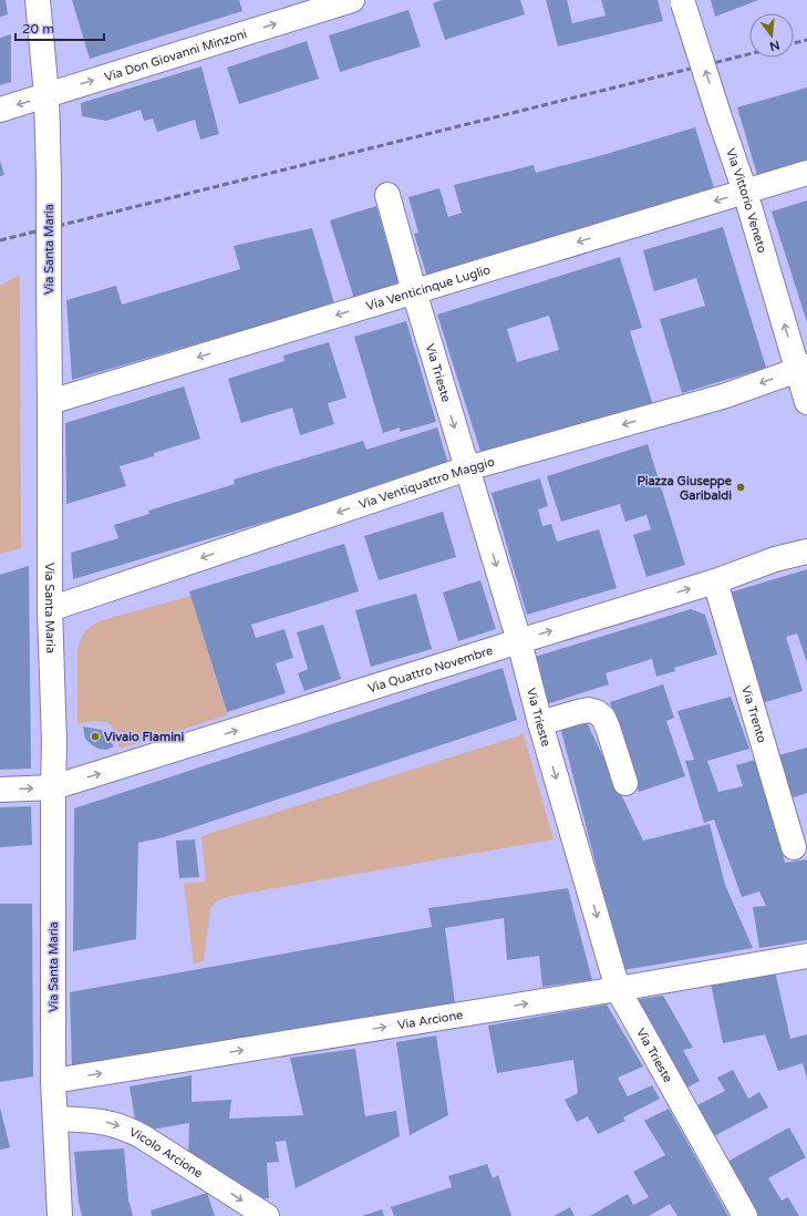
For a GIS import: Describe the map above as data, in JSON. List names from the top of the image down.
{
  "streets": {
    "street": [
      "Via Don Giovanni Minzoni",
      "Via Vittorio Veneto",
      "Via Santa Maria",
      "Via Venticinque Luglio",
      "Via Trieste",
      "Via Ventiquattro Maggio",
      "Via Quattro Novembre",
      "Via Trento",
      "Via Arcione",
      "Vicolo Arcione"
    ]
  },
  "crossings": [
    ["Via Don Giovanni Minzoni", "Via Santa Maria"],
    ["Via Vittorio Veneto", "Via Venticinque Luglio"],
    ["Via Vittorio Veneto", "Via Ventiquattro Maggio"],
    ["Via Santa Maria", "Via Venticinque Luglio"],
    ["Via Santa Maria", "Via Ventiquattro Maggio"],
    ["Via Santa Maria", "Via Quattro Novembre"],
    ["Via Santa Maria", "Via Arcione"],
    ["Via Santa Maria", "Vicolo Arcione"],
    ["Via Venticinque Luglio", "Via Trieste"],
    ["Via Trieste", "Via Ventiquattro Maggio"],
    ["Via Trieste", "Via Quattro Novembre"],
    ["Via Trieste", "Via Arcione"],
    ["Via Quattro Novembre", "Via Trento"]
  ],
  "one_way": [
    "Via Vittorio Veneto",
    "Via Venticinque Luglio",
    "Via Trieste",
    "Via Ventiquattro Maggio",
    "Via Quattro Novembre",
    "Via Arcione",
    "Vicolo Arcione"
  ],
  "places": ["Piazza Giuseppe Garibaldi", "Vivaio Flamini"],
  "scale_bar": "20 m",
  "north": "bottom"
}
